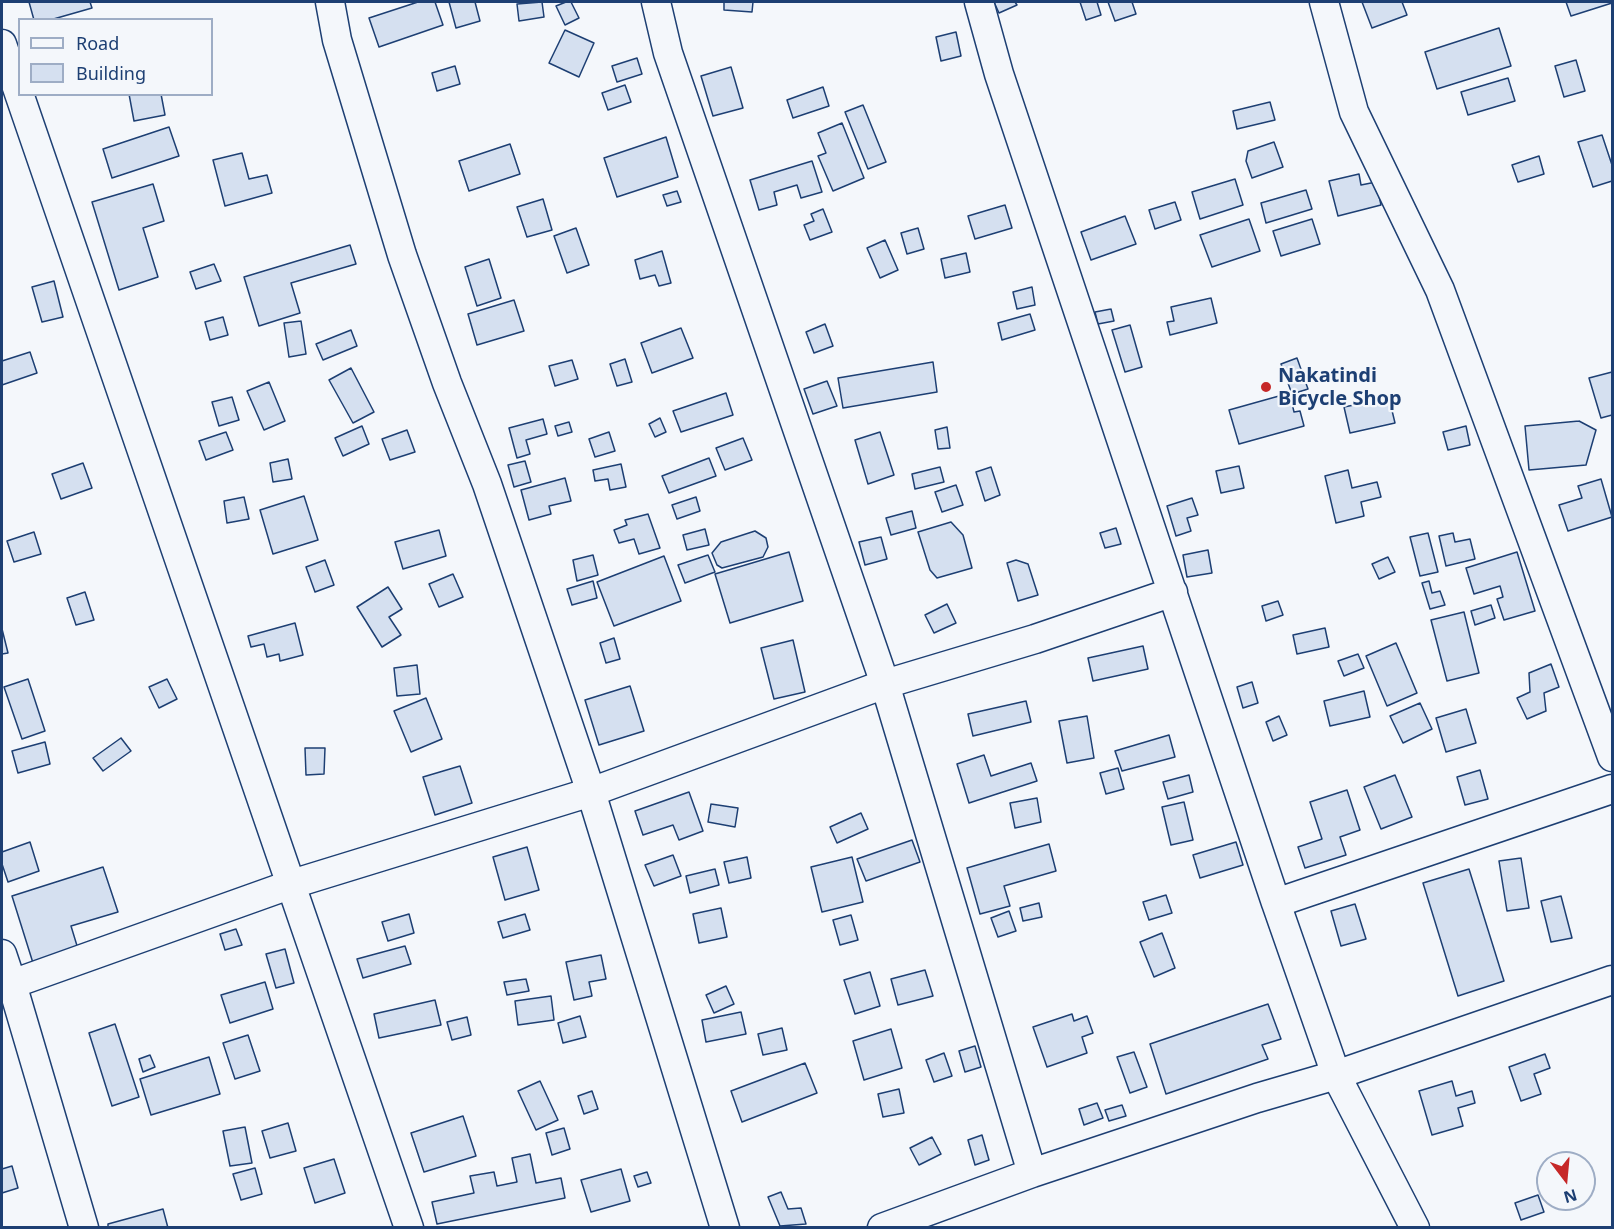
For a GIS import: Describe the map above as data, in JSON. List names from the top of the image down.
{
  "places": ["Nakatindi Bicycle Shop"],
  "legend": ["Road", "Building"],
  "north": "bottom"
}
